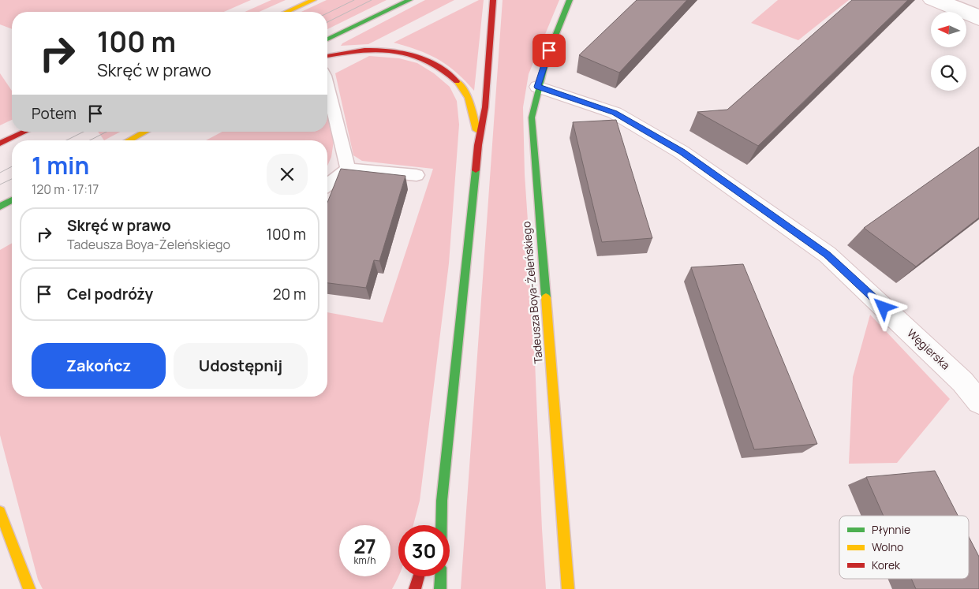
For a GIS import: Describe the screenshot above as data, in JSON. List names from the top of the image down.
{
  "streets": {
    "main road": ["Tadeusza Boya-Żeleńskiego"],
    "street": ["Węgierska"]
  },
  "crossings": [
    ["Tadeusza Boya-Żeleńskiego", "Węgierska"]
  ],
  "legend": ["Płynnie", "Wolno", "Korek"],
  "north": "left",
  "page": {
    "turn": ["100 m", "Skręć w prawo"],
    "then": "Potem",
    "heading": ["1 min", "120 m · 17:17"],
    "list": [
      {
        "name": "Skręć w prawo",
        "note": "Tadeusza Boya-Żeleńskiego",
        "value": "100 m"
      },
      {
        "name": "Cel podróży",
        "value": "20 m"
      }
    ],
    "buttons": ["Zakończ", "Udostępnij"],
    "speed": "27 km/h",
    "limit": "30"
  }
}
